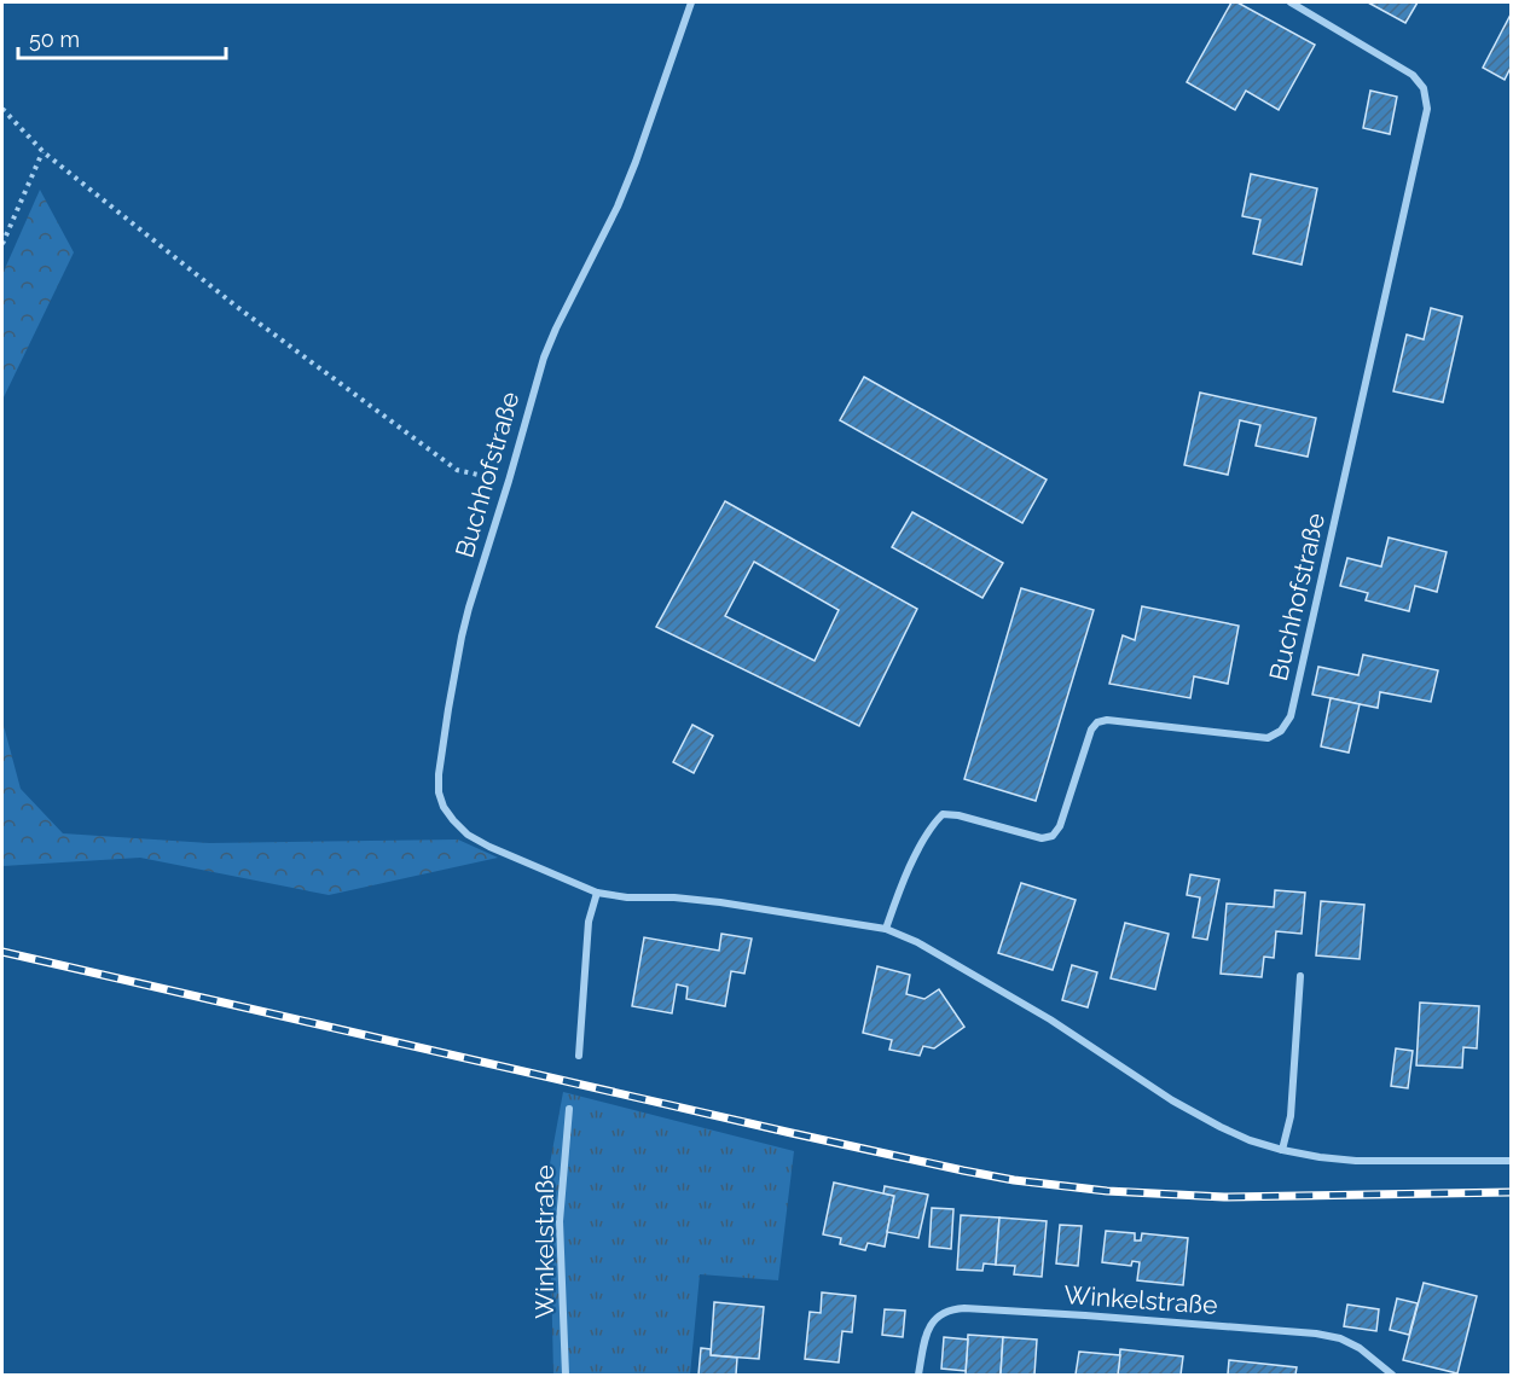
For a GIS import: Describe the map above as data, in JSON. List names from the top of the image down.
{
  "streets": {
    "street": ["Buchhofstraße", "Winkelstraße"]
  },
  "scale_bar": "50 m"
}
